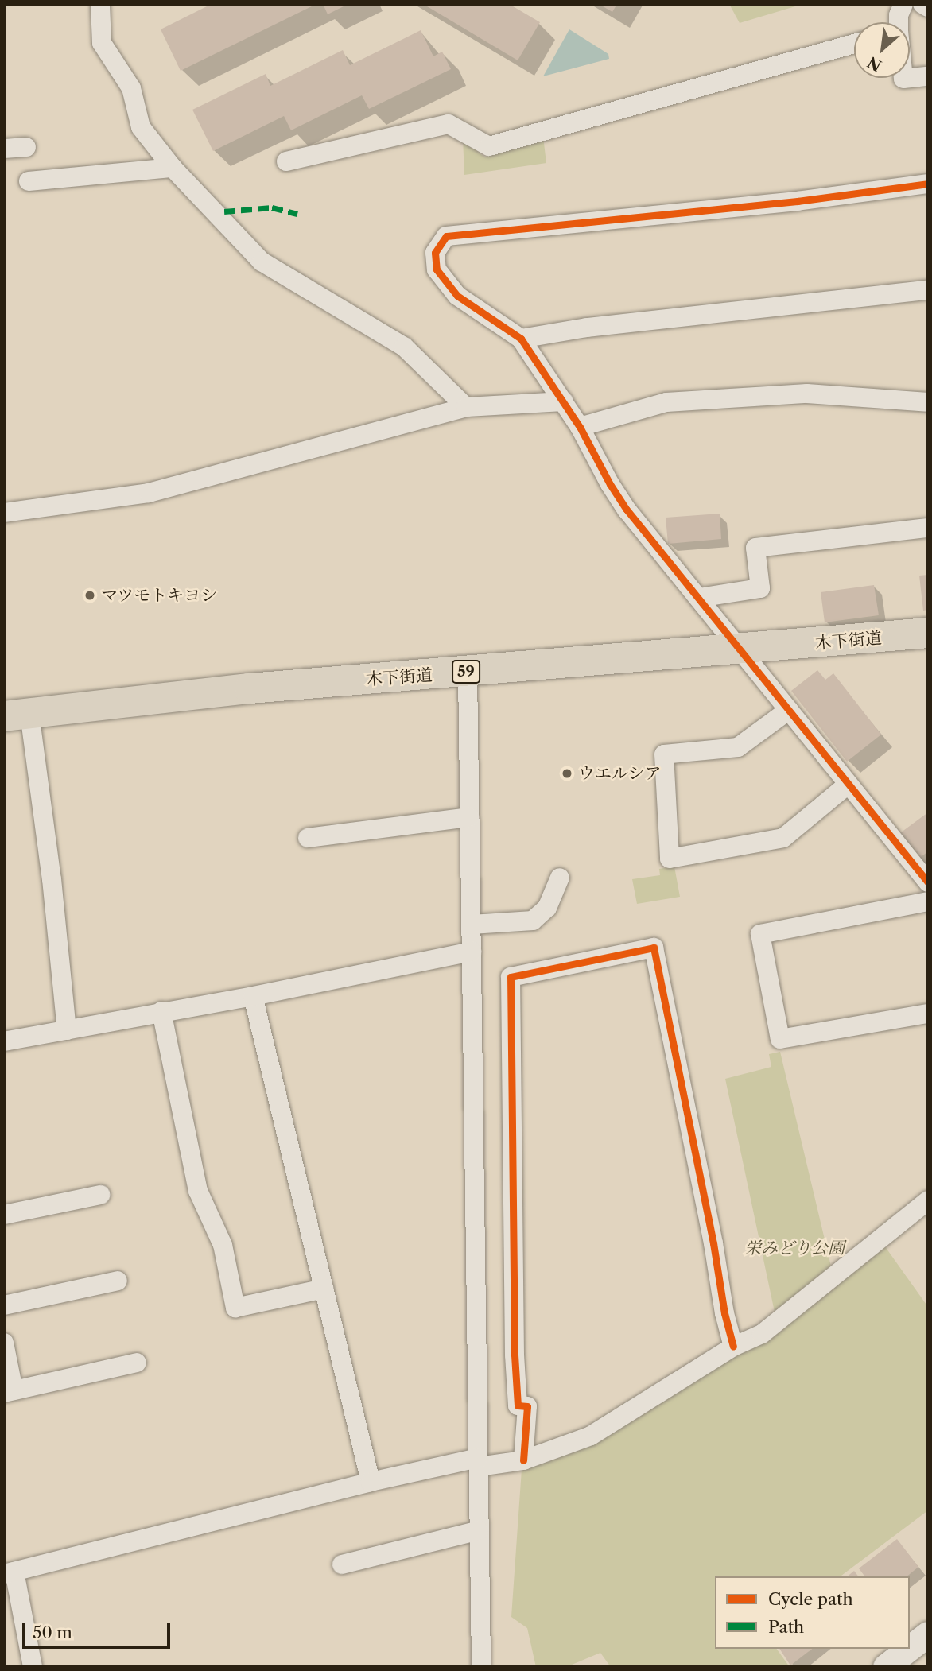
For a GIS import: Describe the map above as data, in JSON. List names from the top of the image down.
{
  "streets": {
    "main road": ["木下街道", "59"]
  },
  "parks": ["栄みどり公園"],
  "places": ["マツモトキヨシ", "ウエルシア"],
  "legend": ["Cycle path", "Path"],
  "scale_bar": "50 m",
  "north": "bottom left"
}
